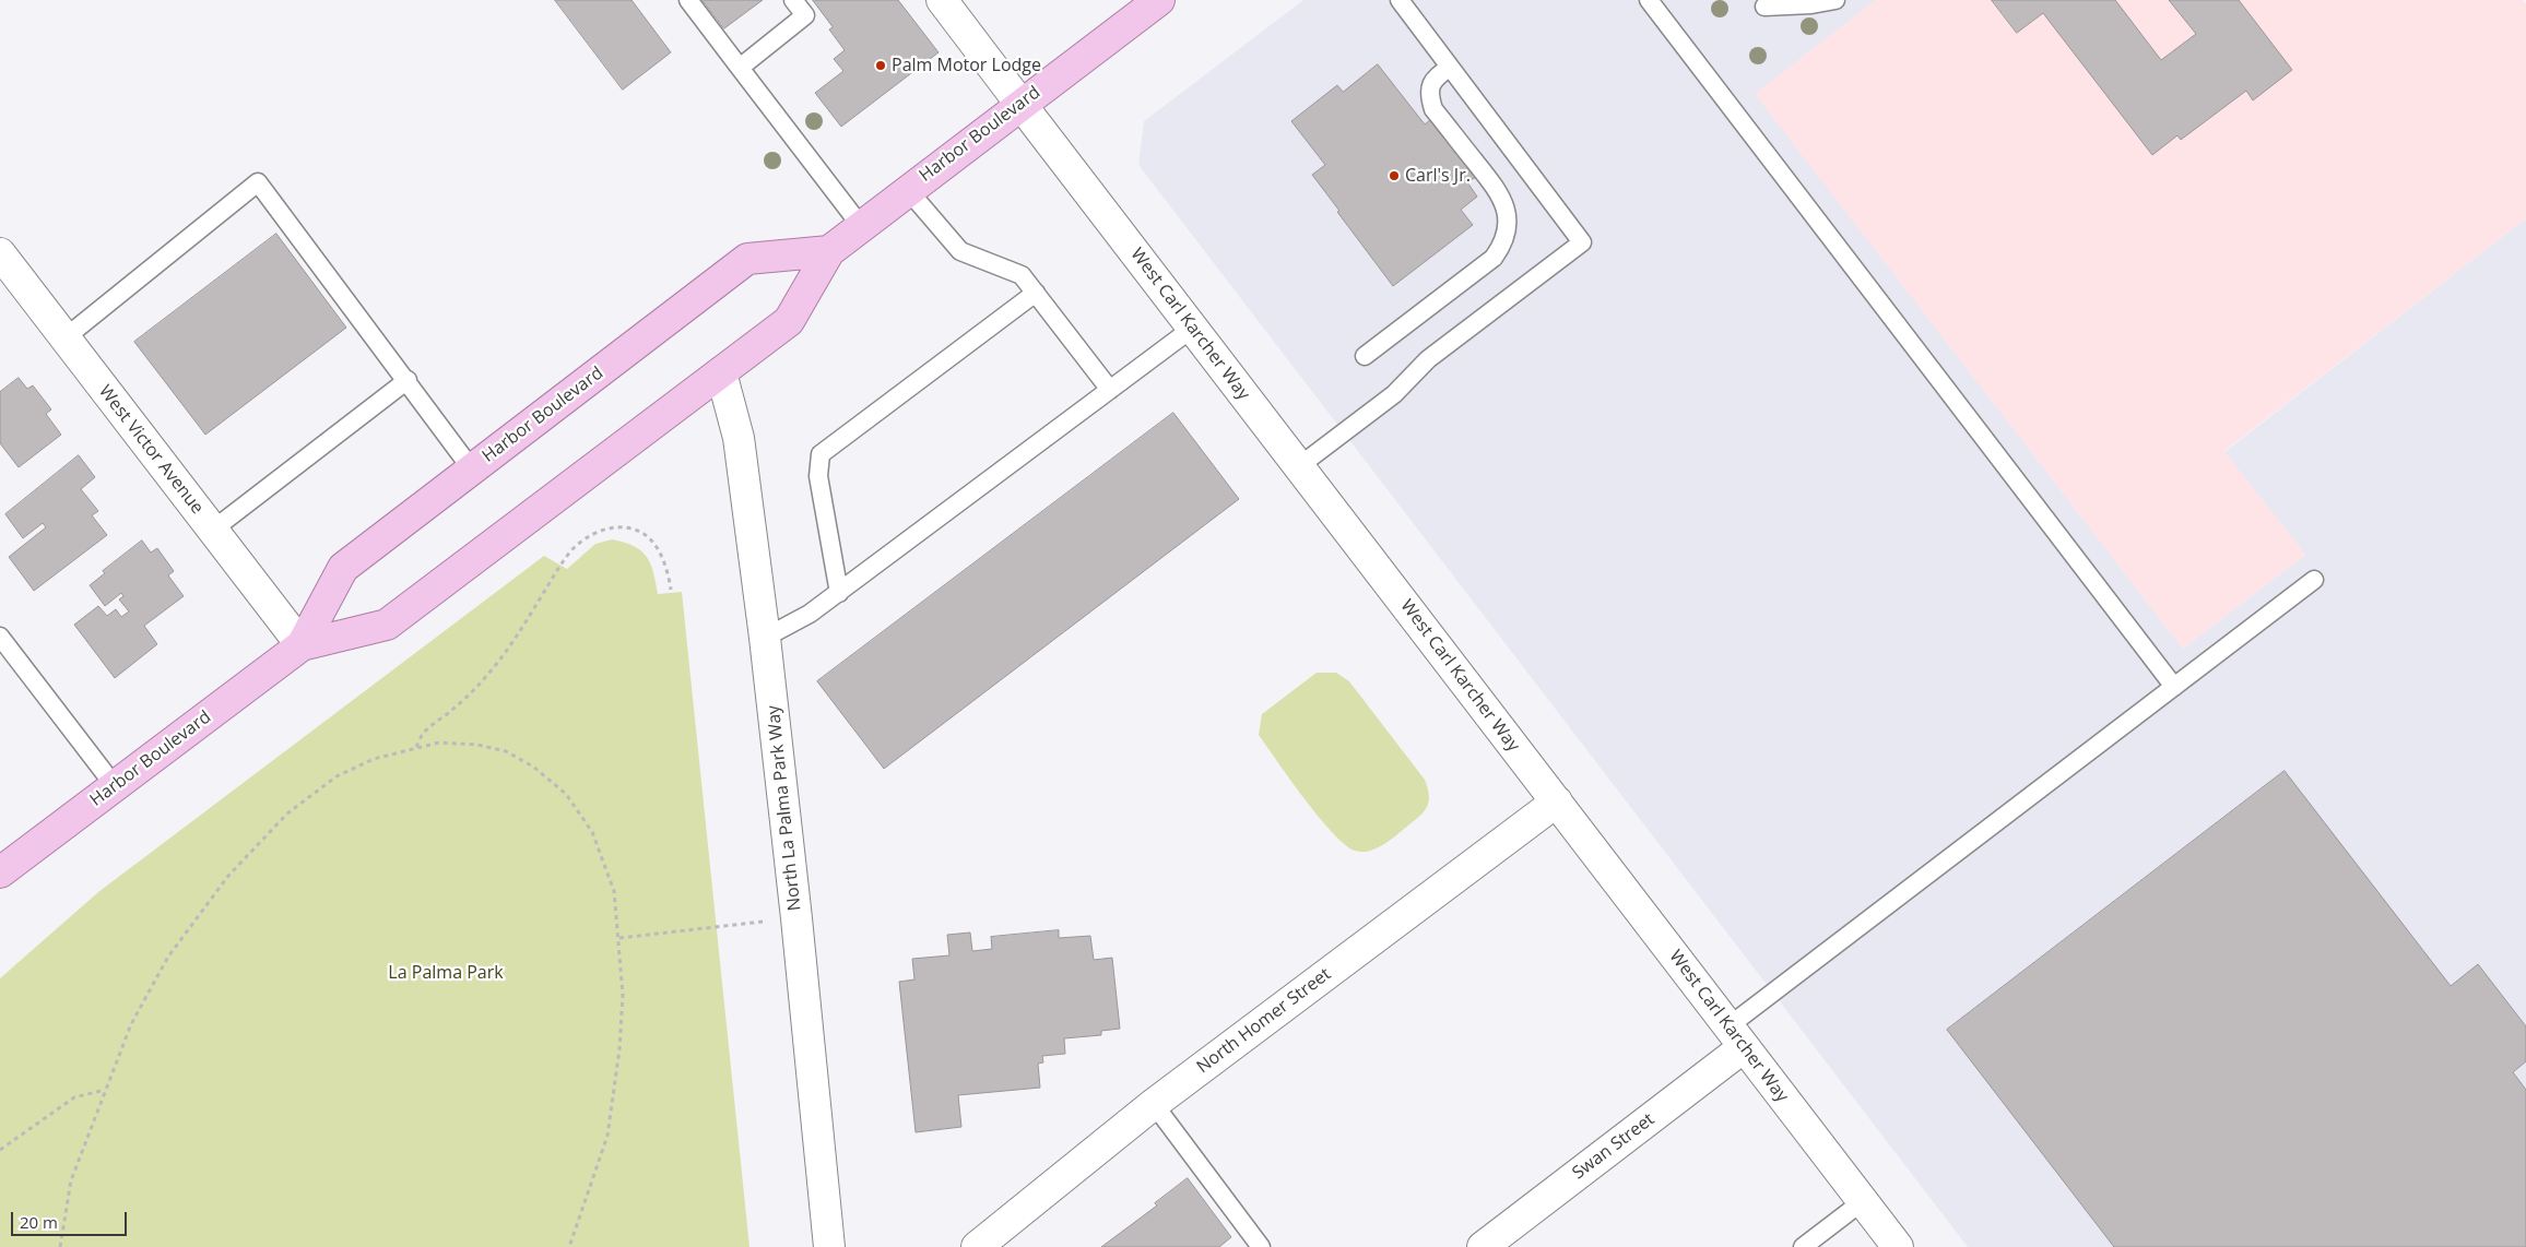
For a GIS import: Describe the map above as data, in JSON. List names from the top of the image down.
{
  "streets": {
    "main road": ["Harbor Boulevard"],
    "street": [
      "West Carl Karcher Way",
      "West Victor Avenue",
      "North La Palma Park Way",
      "North Homer Street",
      "Swan Street"
    ]
  },
  "crossings": [
    ["Harbor Boulevard", "West Carl Karcher Way"],
    ["Harbor Boulevard", "West Victor Avenue"],
    ["Harbor Boulevard", "North La Palma Park Way"],
    ["West Carl Karcher Way", "North Homer Street"],
    ["West Carl Karcher Way", "Swan Street"]
  ],
  "parks": ["La Palma Park"],
  "places": ["Palm Motor Lodge", "Carl's Jr."],
  "scale_bar": "20 m"
}
